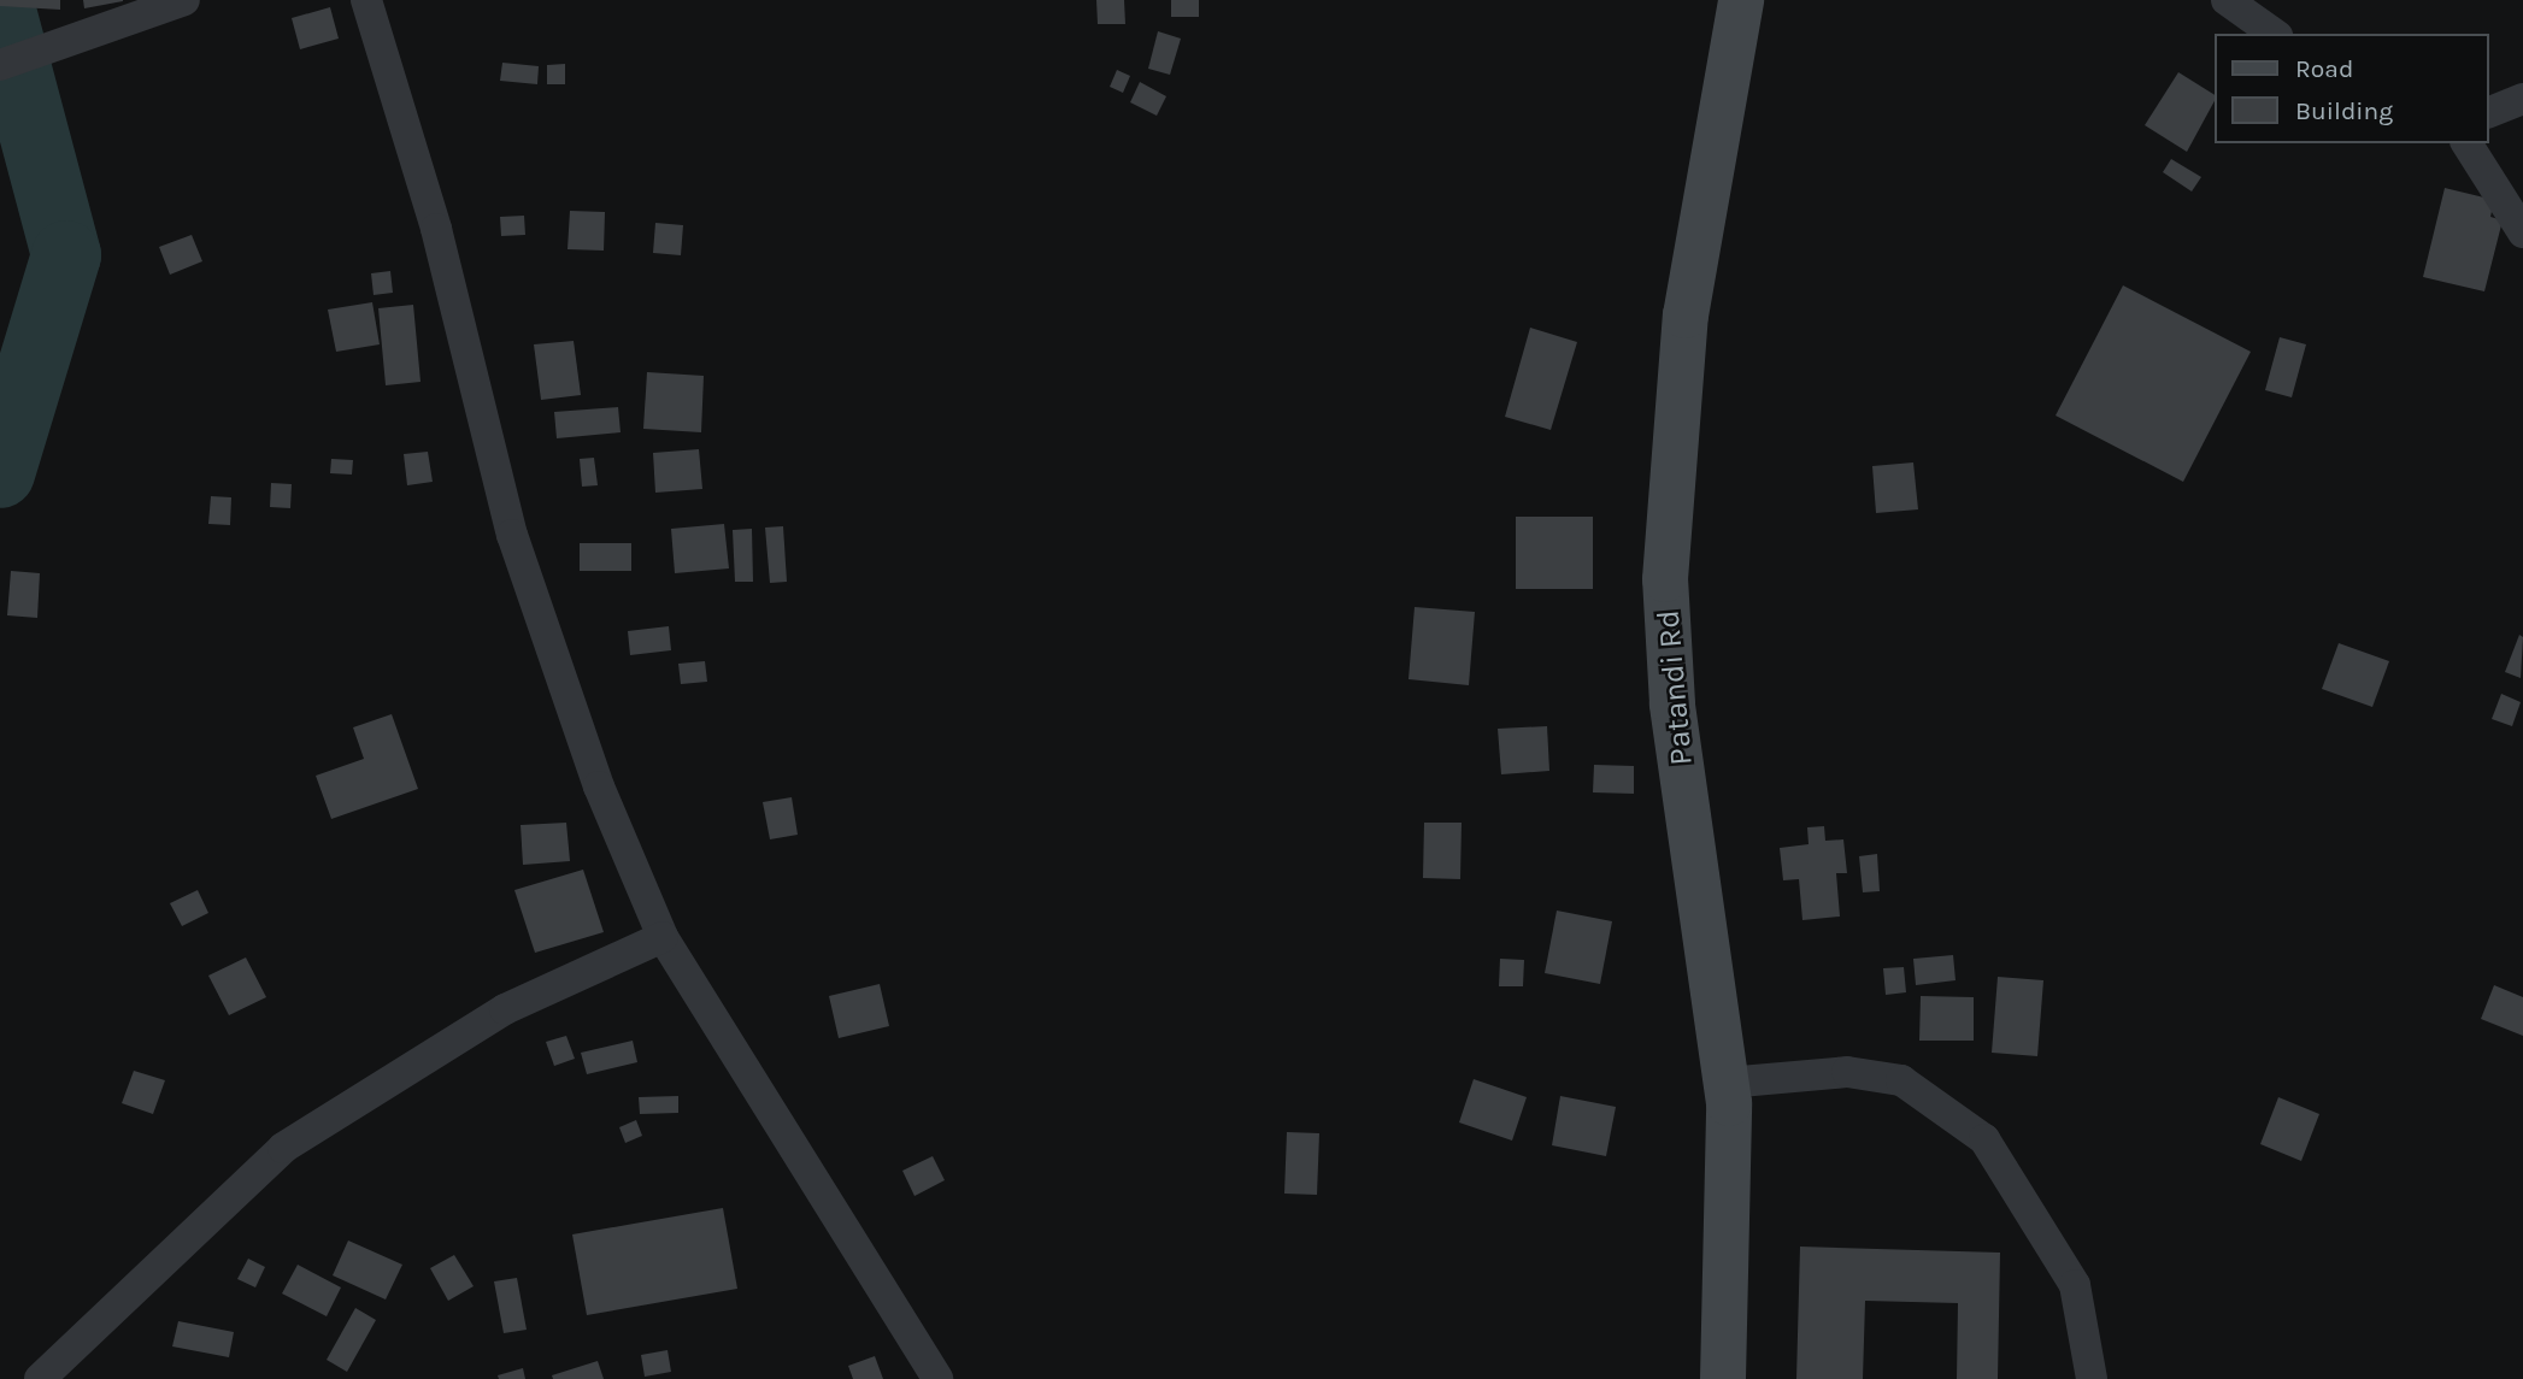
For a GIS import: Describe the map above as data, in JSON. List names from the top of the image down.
{
  "streets": {
    "street": ["Patandi Rd"]
  },
  "legend": ["Road", "Building"]
}
